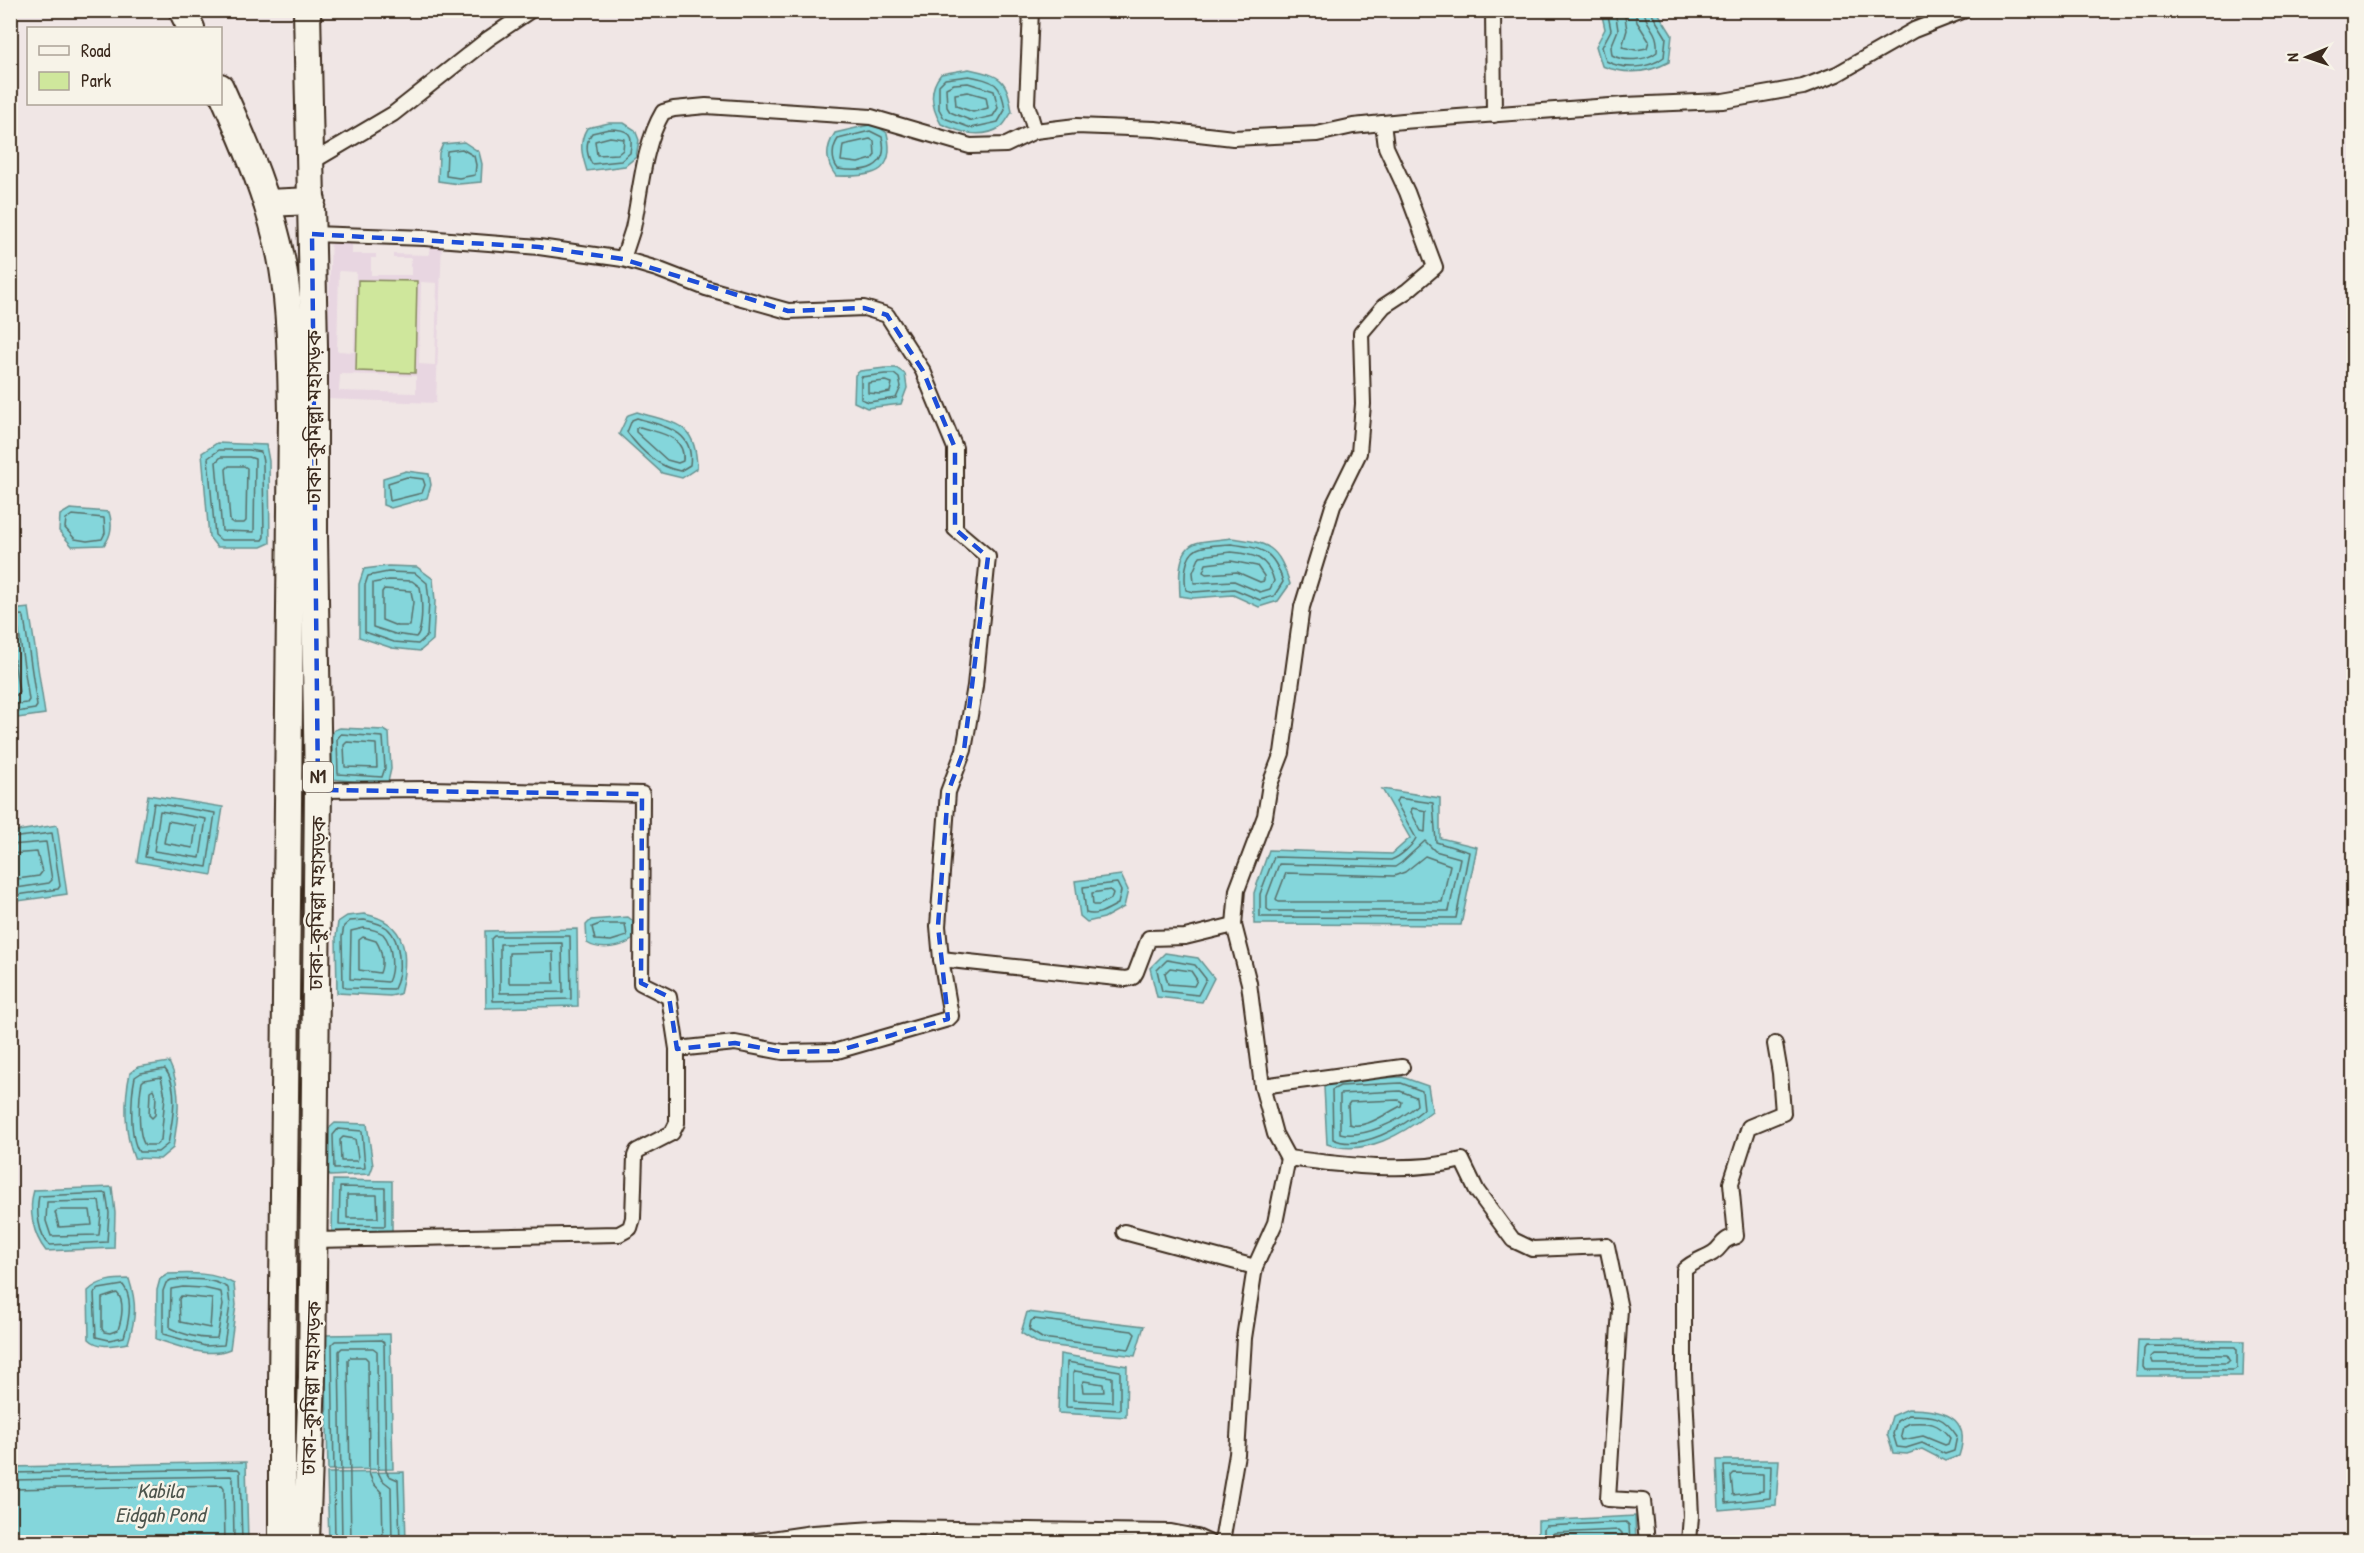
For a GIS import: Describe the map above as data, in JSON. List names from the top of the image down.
{
  "streets": {
    "highway": ["ঢাকা–কুমিল্লা মহাসড়ক", "N1"]
  },
  "water": ["Kabila Eidgah Pond"],
  "legend": ["Road", "Park"],
  "north": "left"
}
